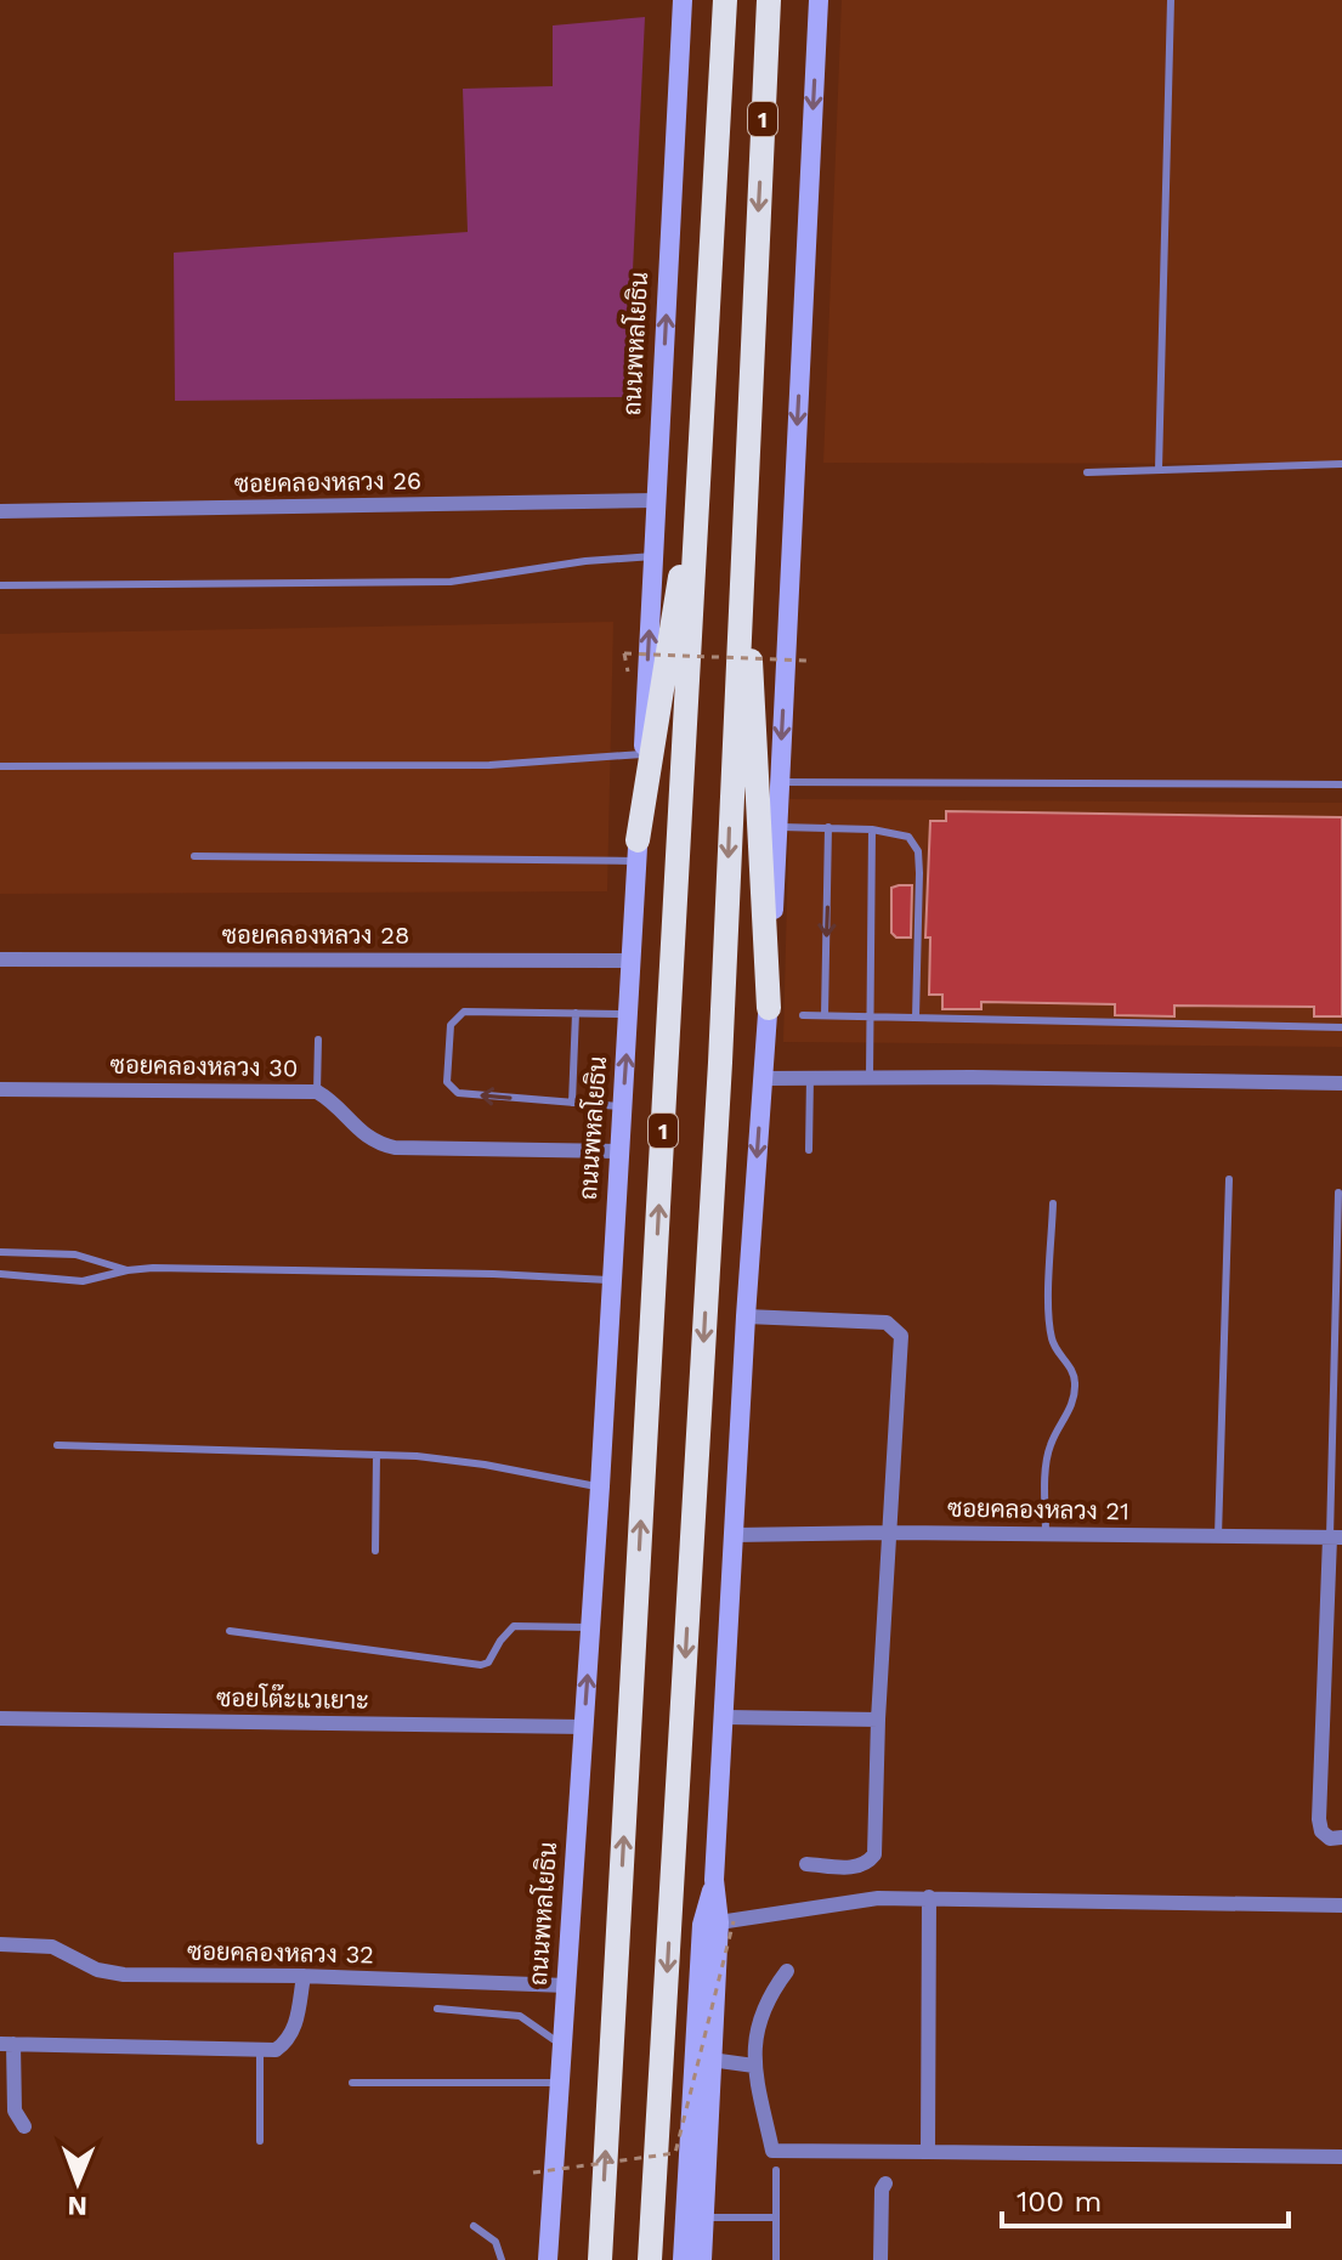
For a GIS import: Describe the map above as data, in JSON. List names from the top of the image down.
{
  "streets": {
    "highway": ["1"],
    "main road": ["ถนนพหลโยธิน"],
    "street": [
      "ซอยคลองหลวง 26",
      "ซอยคลองหลวง 28",
      "ซอยคลองหลวง 30",
      "ซอยคลองหลวง 21",
      "ซอยโต๊ะแวเยาะ",
      "ซอยคลองหลวง 32"
    ]
  },
  "crossings": [
    ["1", "ซอยคลองหลวง 21"],
    ["ถนนพหลโยธิน", "ซอยคลองหลวง 26"],
    ["ถนนพหลโยธิน", "ซอยคลองหลวง 28"],
    ["ถนนพหลโยธิน", "ซอยคลองหลวง 30"],
    ["ถนนพหลโยธิน", "ซอยโต๊ะแวเยาะ"],
    ["ถนนพหลโยธิน", "ซอยคลองหลวง 32"]
  ],
  "scale_bar": "100 m",
  "north": "bottom"
}
